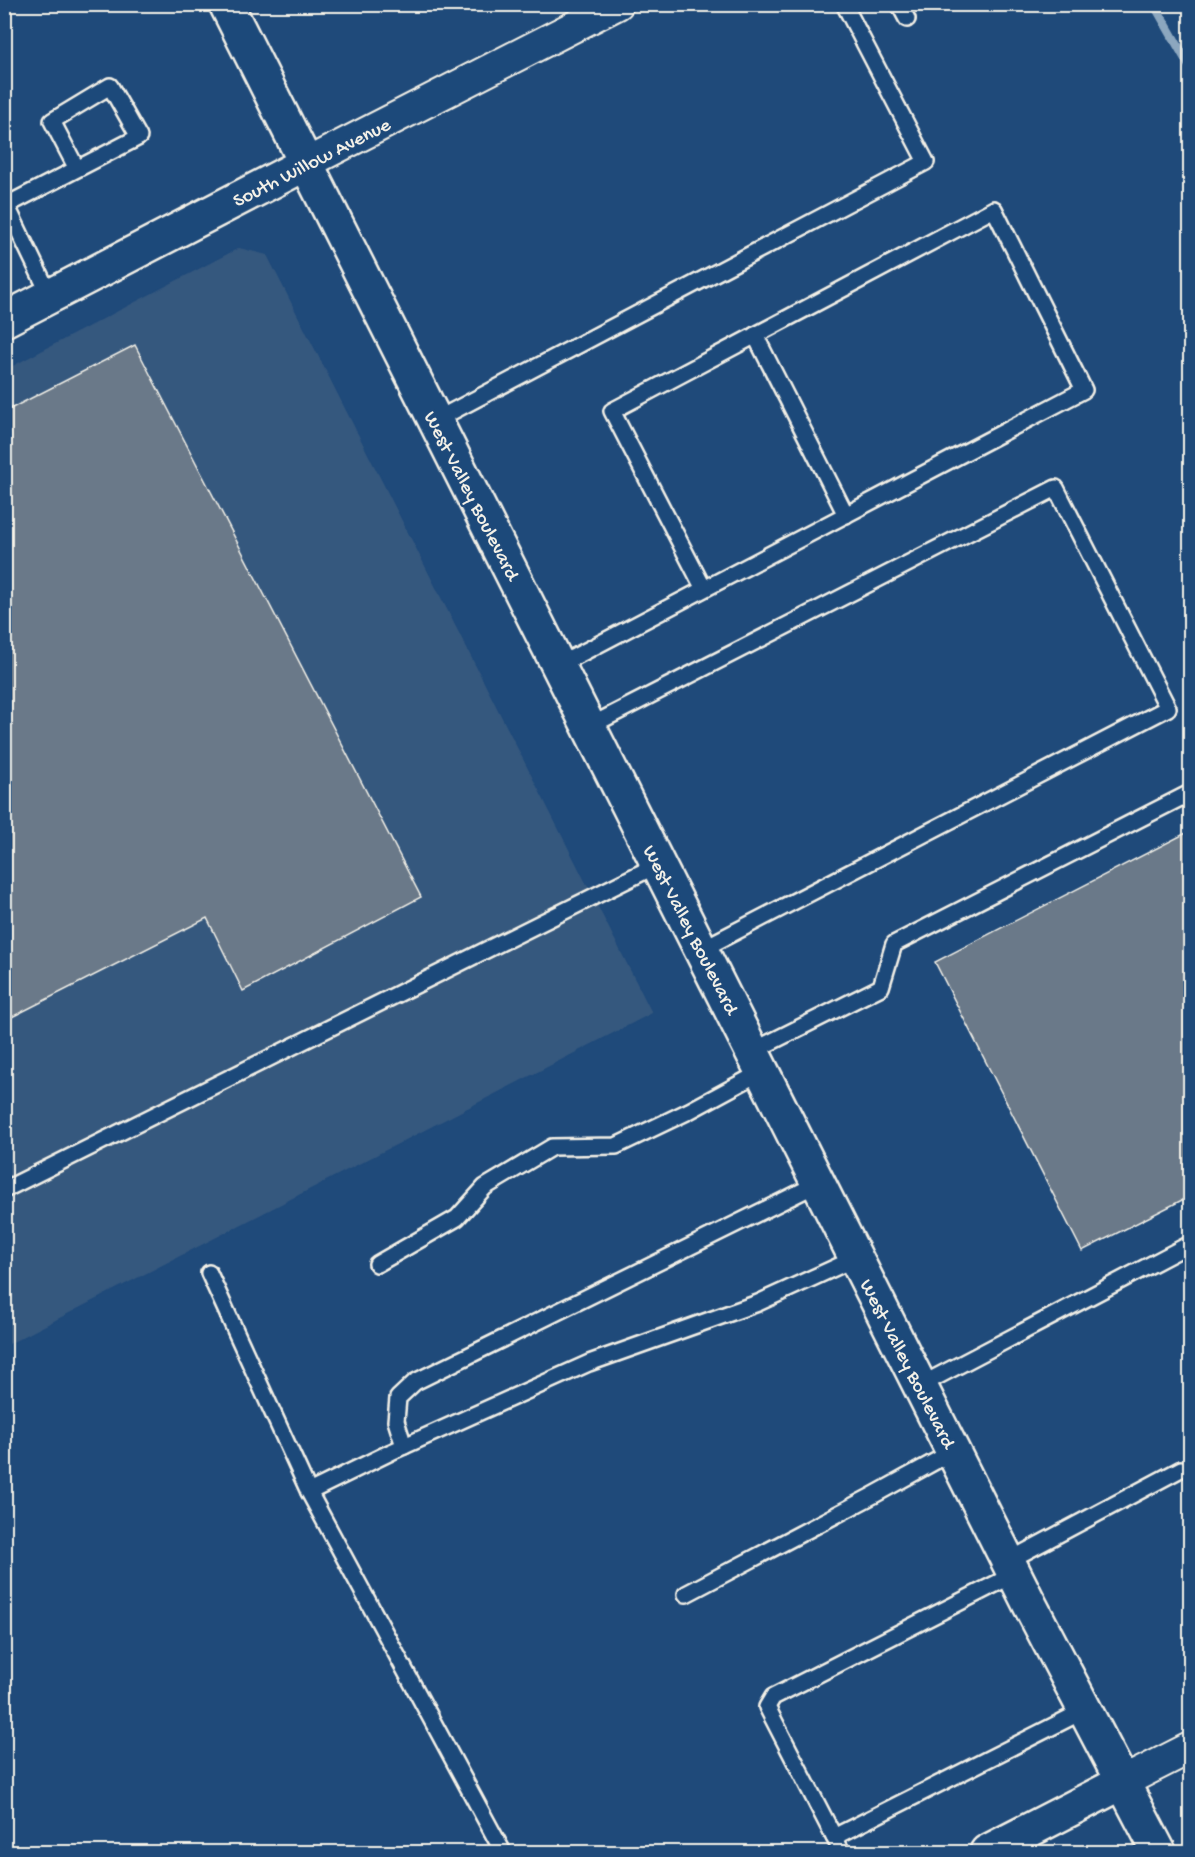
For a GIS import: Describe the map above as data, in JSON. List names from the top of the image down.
{
  "streets": {
    "main road": ["South Willow Avenue", "West Valley Boulevard"]
  },
  "crossings": [
    ["South Willow Avenue", "West Valley Boulevard"]
  ]
}
